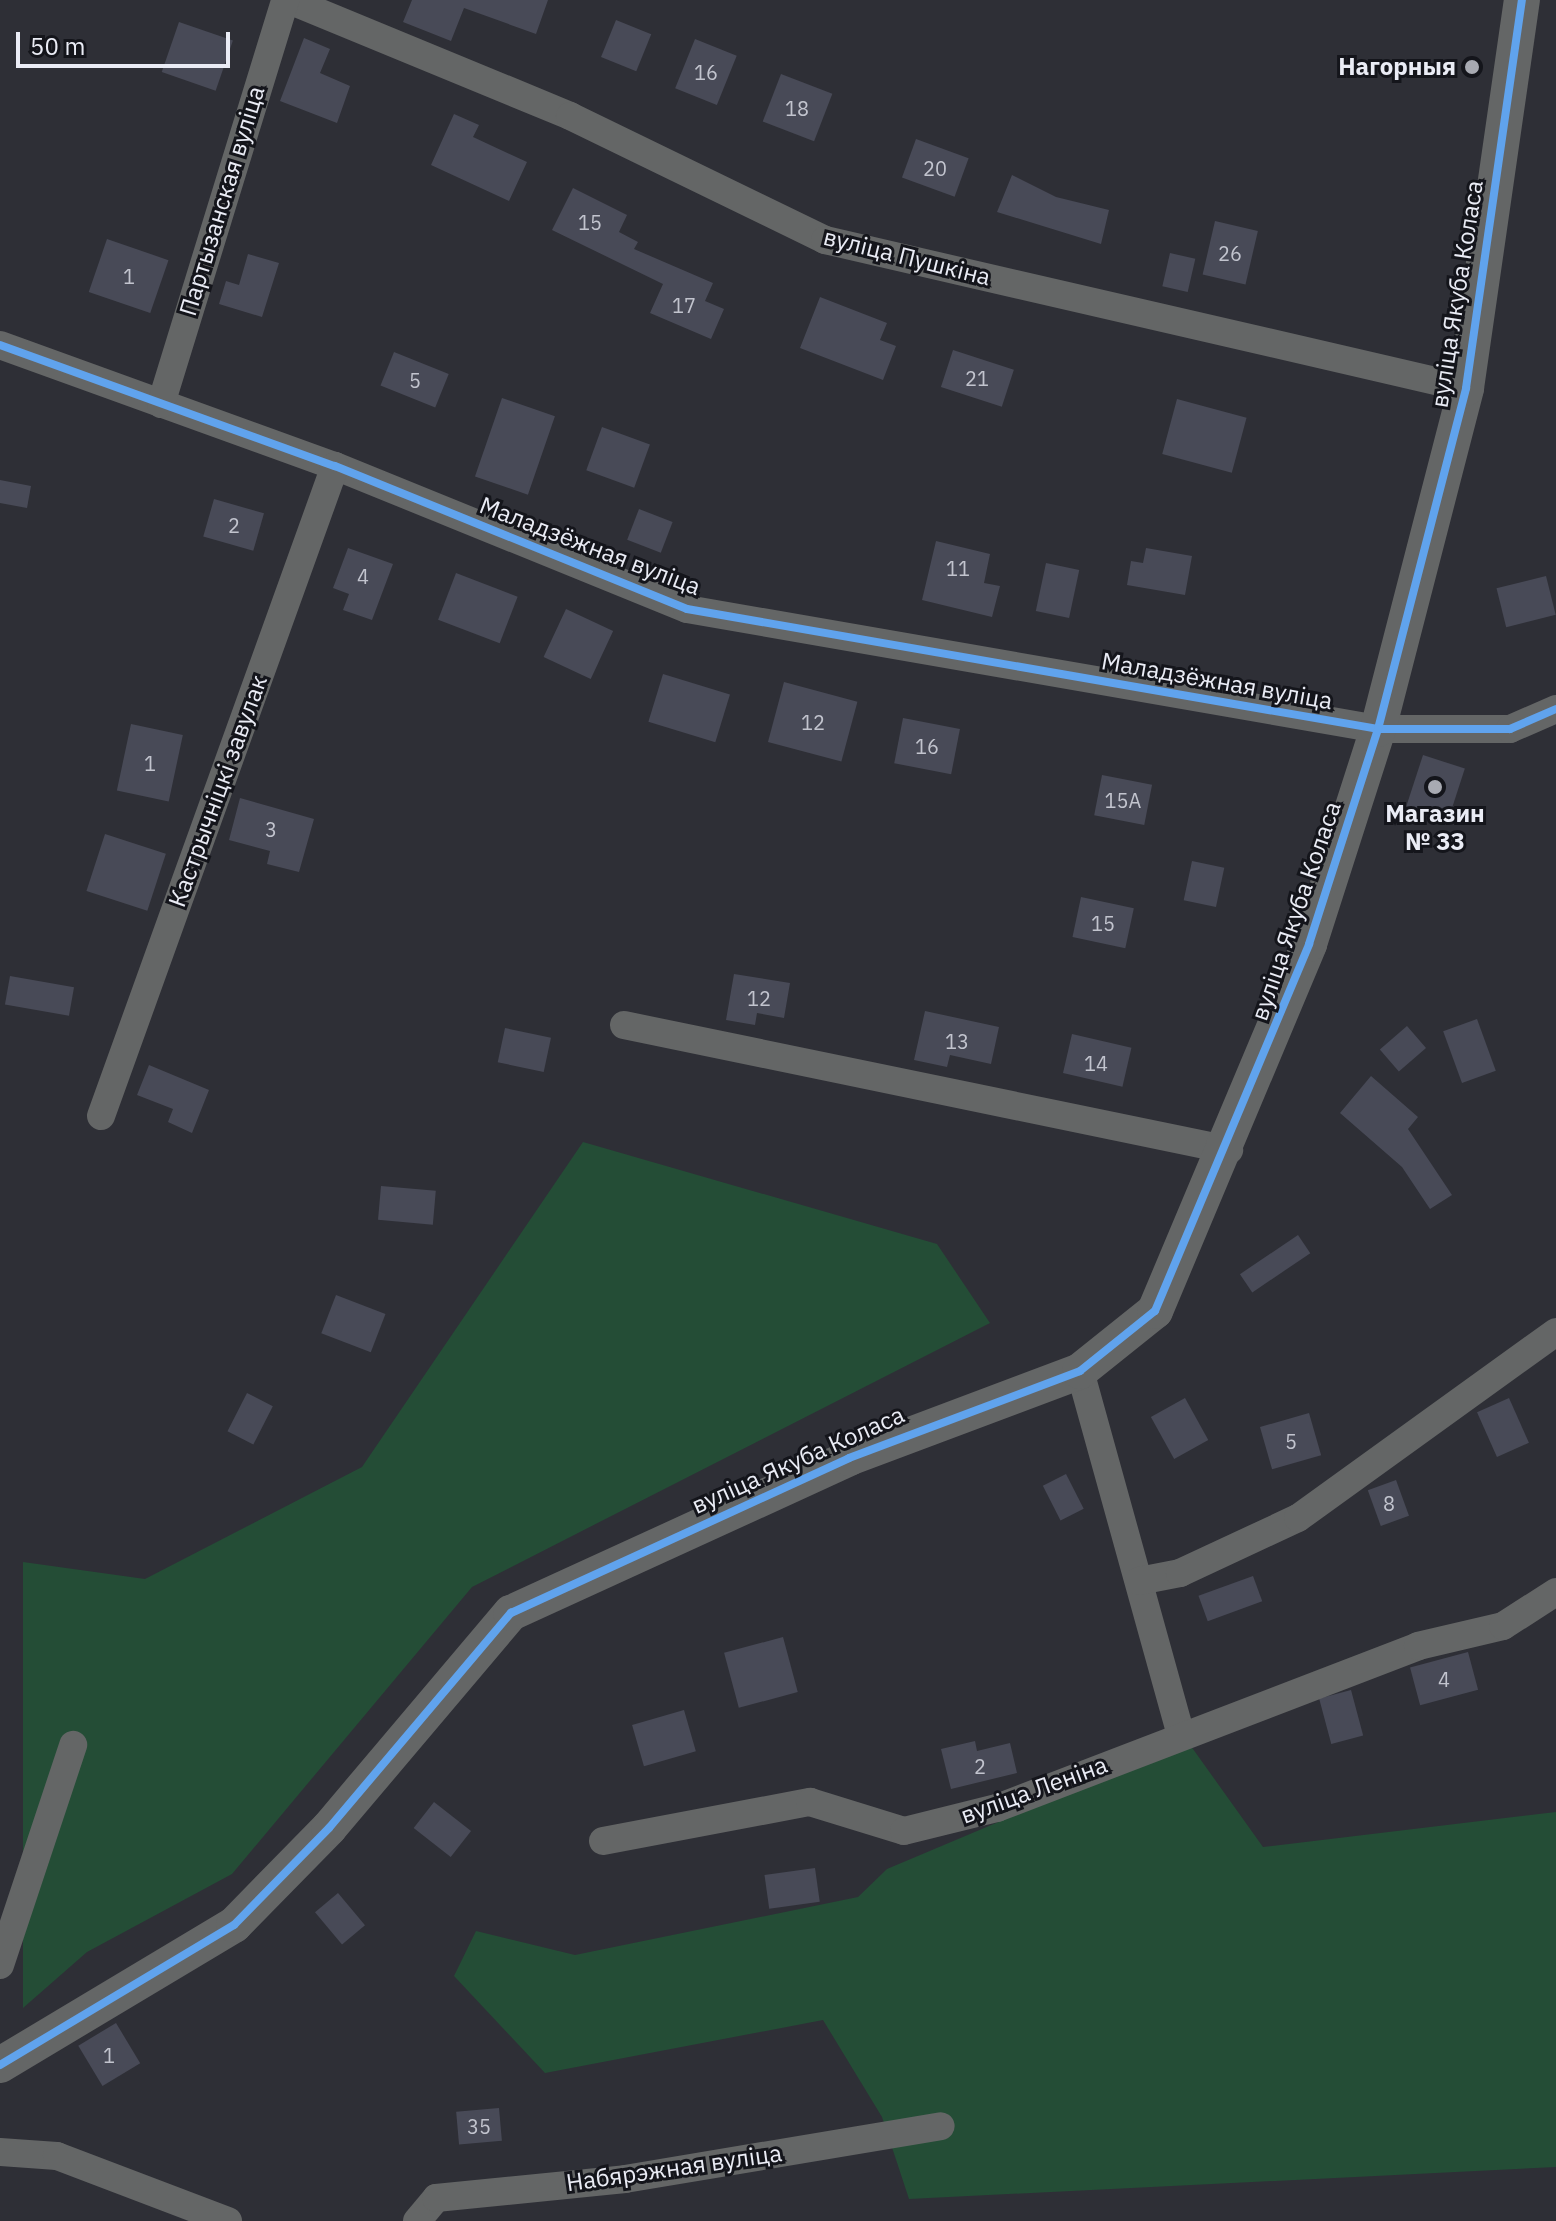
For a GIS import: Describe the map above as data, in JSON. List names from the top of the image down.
{
  "streets": {
    "street": [
      "Партызанская вуліца",
      "вуліца Пушкіна",
      "вуліца Якуба Коласа",
      "Маладзёжная вуліца",
      "Кастрычніцкі завулак",
      "вуліца Леніна",
      "Набярэжная вуліца"
    ]
  },
  "crossings": [
    ["Партызанская вуліца", "вуліца Пушкіна"],
    ["Партызанская вуліца", "Маладзёжная вуліца"],
    ["вуліца Пушкіна", "вуліца Якуба Коласа"],
    ["вуліца Якуба Коласа", "Маладзёжная вуліца"],
    ["Маладзёжная вуліца", "Кастрычніцкі завулак"]
  ],
  "places": ["Нагорныя", "Магазин № 33"],
  "house_numbers": [
    "16",
    "18",
    "20",
    "15",
    "26",
    "1",
    "17",
    "21",
    "5",
    "2",
    "11",
    "4",
    "12",
    "16",
    "1",
    "15А",
    "3",
    "15",
    "12",
    "13",
    "14",
    "5",
    "8",
    "4",
    "2",
    "1",
    "35"
  ],
  "scale_bar": "50 m"
}
